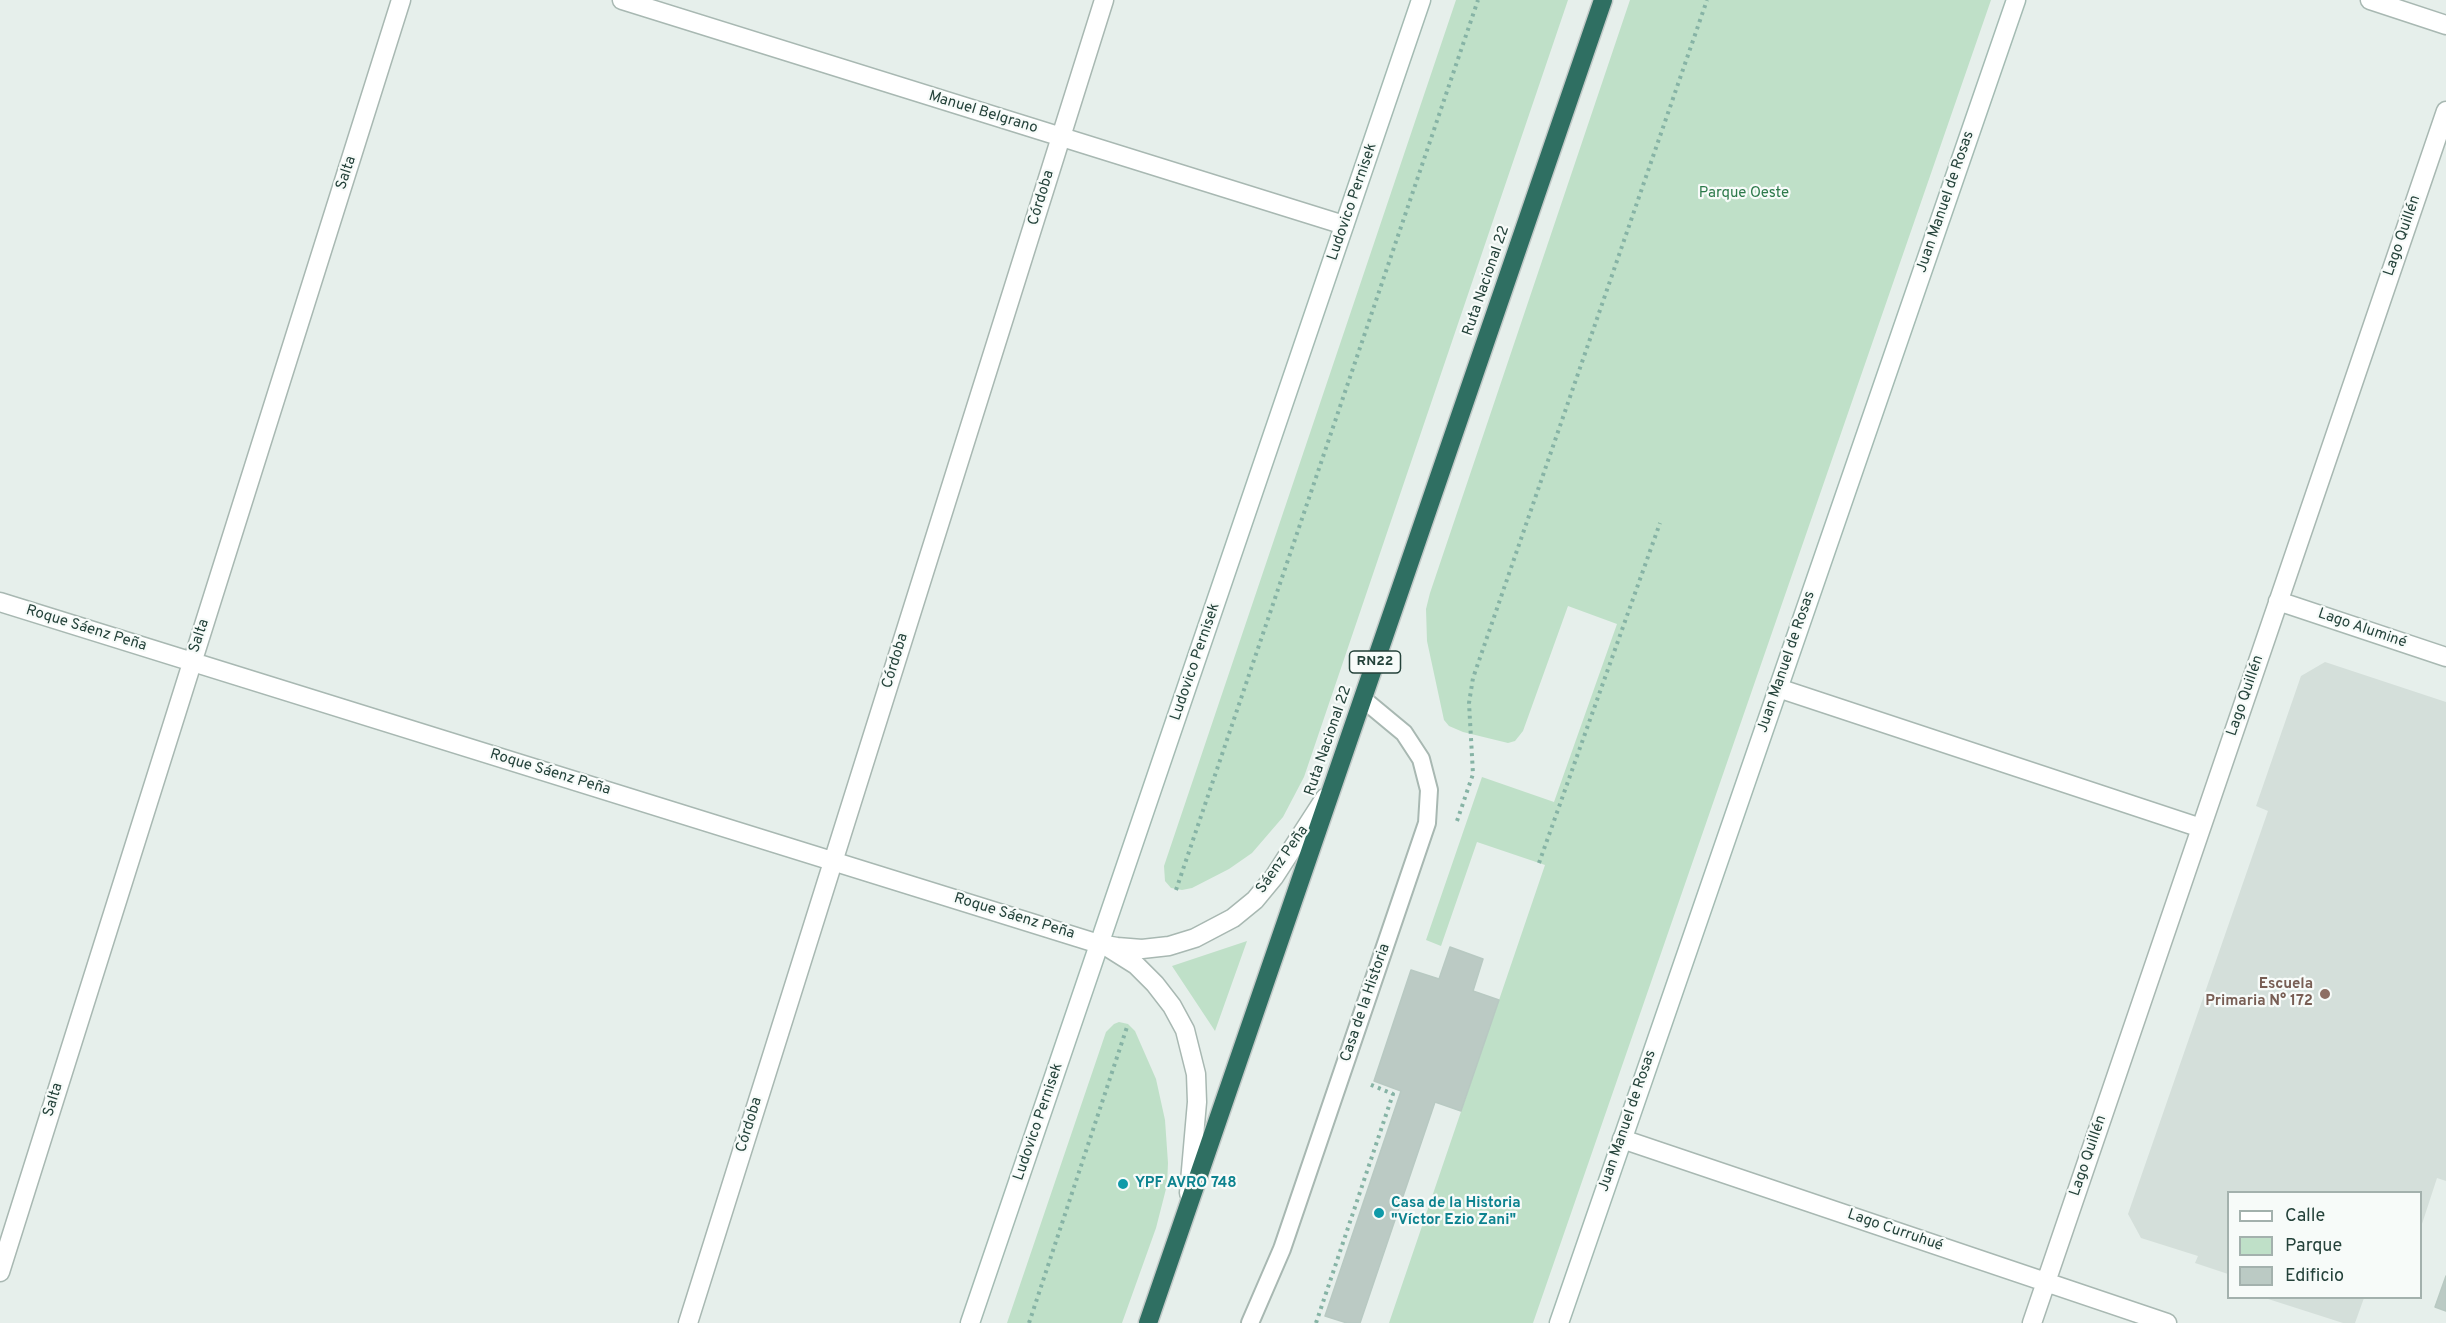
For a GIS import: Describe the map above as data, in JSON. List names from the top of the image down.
{
  "streets": {
    "highway": ["Ruta Nacional 22", "RN22"],
    "street": [
      "Manuel Belgrano",
      "Salta",
      "Córdoba",
      "Ludovico Pernisek",
      "Juan Manuel de Rosas",
      "Lago Quillén",
      "Roque Sáenz Peña",
      "Lago Aluminé",
      "Sáenz Peña",
      "Lago Curruhué"
    ],
    "lane": ["Casa de la Historia"]
  },
  "crossings": [
    ["Manuel Belgrano", "Córdoba"],
    ["Manuel Belgrano", "Ludovico Pernisek"],
    ["Salta", "Roque Sáenz Peña"],
    ["Córdoba", "Roque Sáenz Peña"],
    ["Ludovico Pernisek", "Roque Sáenz Peña"],
    ["Ludovico Pernisek", "Sáenz Peña"],
    ["Juan Manuel de Rosas", "Lago Curruhué"],
    ["Lago Quillén", "Lago Aluminé"],
    ["Lago Quillén", "Lago Curruhué"],
    ["Ruta Nacional 22", "Sáenz Peña"],
    ["Ruta Nacional 22", "Casa de la Historia"],
    ["Roque Sáenz Peña", "Sáenz Peña"]
  ],
  "parks": ["Parque Oeste"],
  "places": ["Escuela Primaria N° 172", "YPF AVRO 748", "Casa de la Historia \"Víctor Ezio Zani\""],
  "legend": ["Calle", "Parque", "Edificio"]
}
